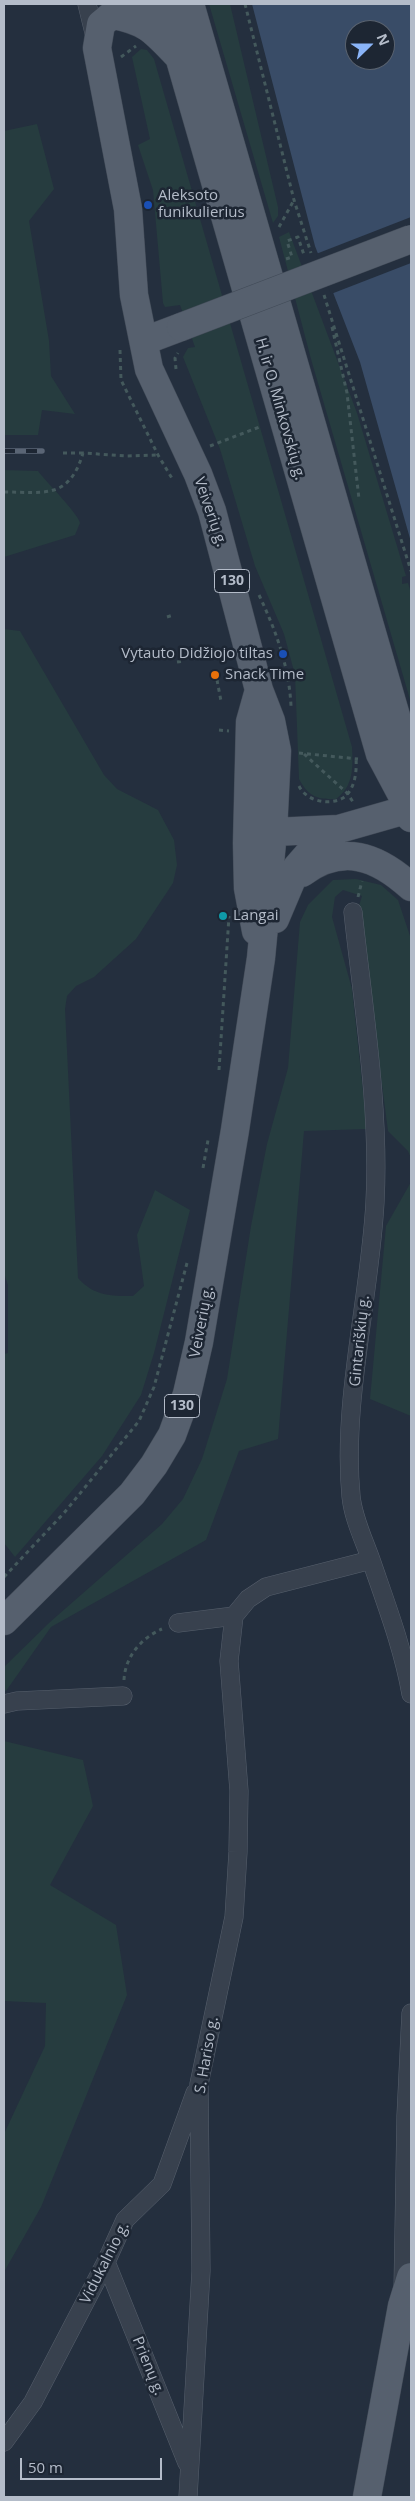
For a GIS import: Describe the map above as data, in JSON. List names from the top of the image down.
{
  "streets": {
    "main road": ["H. ir O. Minkovskių g.", "Veiverių g.", "130"],
    "street": [
      "Gintariškių g.",
      "S. Hariso g.",
      "Vidukalnio g.",
      "Prienų g."
    ]
  },
  "crossings": [
    ["S. Hariso g.", "Vidukalnio g."],
    ["S. Hariso g.", "Prienų g."],
    ["Vidukalnio g.", "Prienų g."]
  ],
  "places": [
    "Aleksoto funikulierius",
    "Vytauto Didžiojo tiltas",
    "Snack Time",
    "Langai"
  ],
  "scale_bar": "50 m",
  "north": "right"
}
